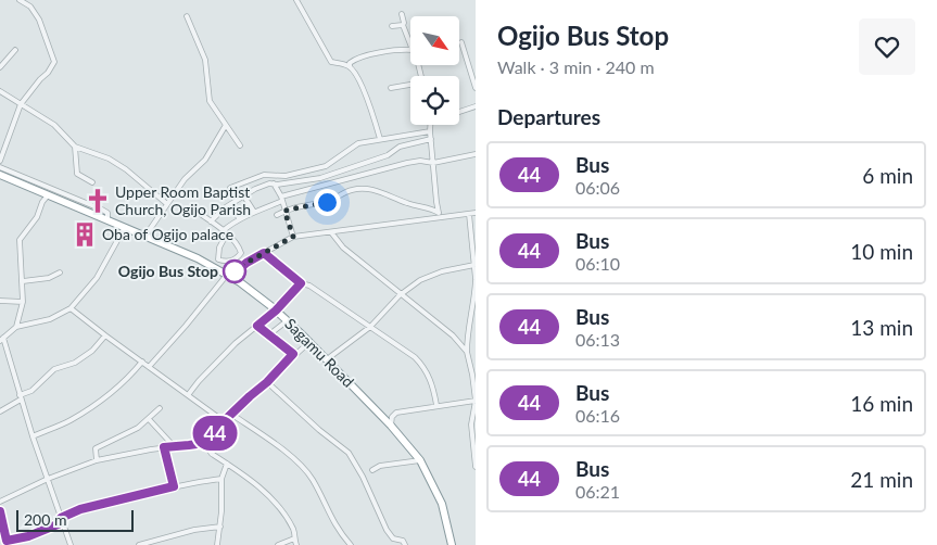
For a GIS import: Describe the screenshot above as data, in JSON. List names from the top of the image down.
{
  "streets": {
    "highway": ["Sagamu Road"]
  },
  "places": {
    "church": ["Upper Room Baptist Church, Ogijo Parish"],
    "building": ["Oba of Ogijo palace"],
    "other": ["Ogijo Bus Stop"]
  },
  "lines": ["bus line 44"],
  "scale_bar": "200 m",
  "north": "bottom right",
  "page": {
    "on_map": "44",
    "heading": [
      ["Ogijo Bus Stop", "Walk · 3 min · 240 m"],
      "Departures"
    ],
    "list": [
      {
        "mark": "44",
        "name": "Bus",
        "note": "06:06",
        "value": "6 min"
      },
      {
        "mark": "44",
        "name": "Bus",
        "note": "06:10",
        "value": "10 min"
      },
      {
        "mark": "44",
        "name": "Bus",
        "note": "06:13",
        "value": "13 min"
      },
      {
        "mark": "44",
        "name": "Bus",
        "note": "06:16",
        "value": "16 min"
      },
      {
        "mark": "44",
        "name": "Bus",
        "note": "06:21",
        "value": "21 min"
      }
    ],
    "scale": "200 m"
  }
}
